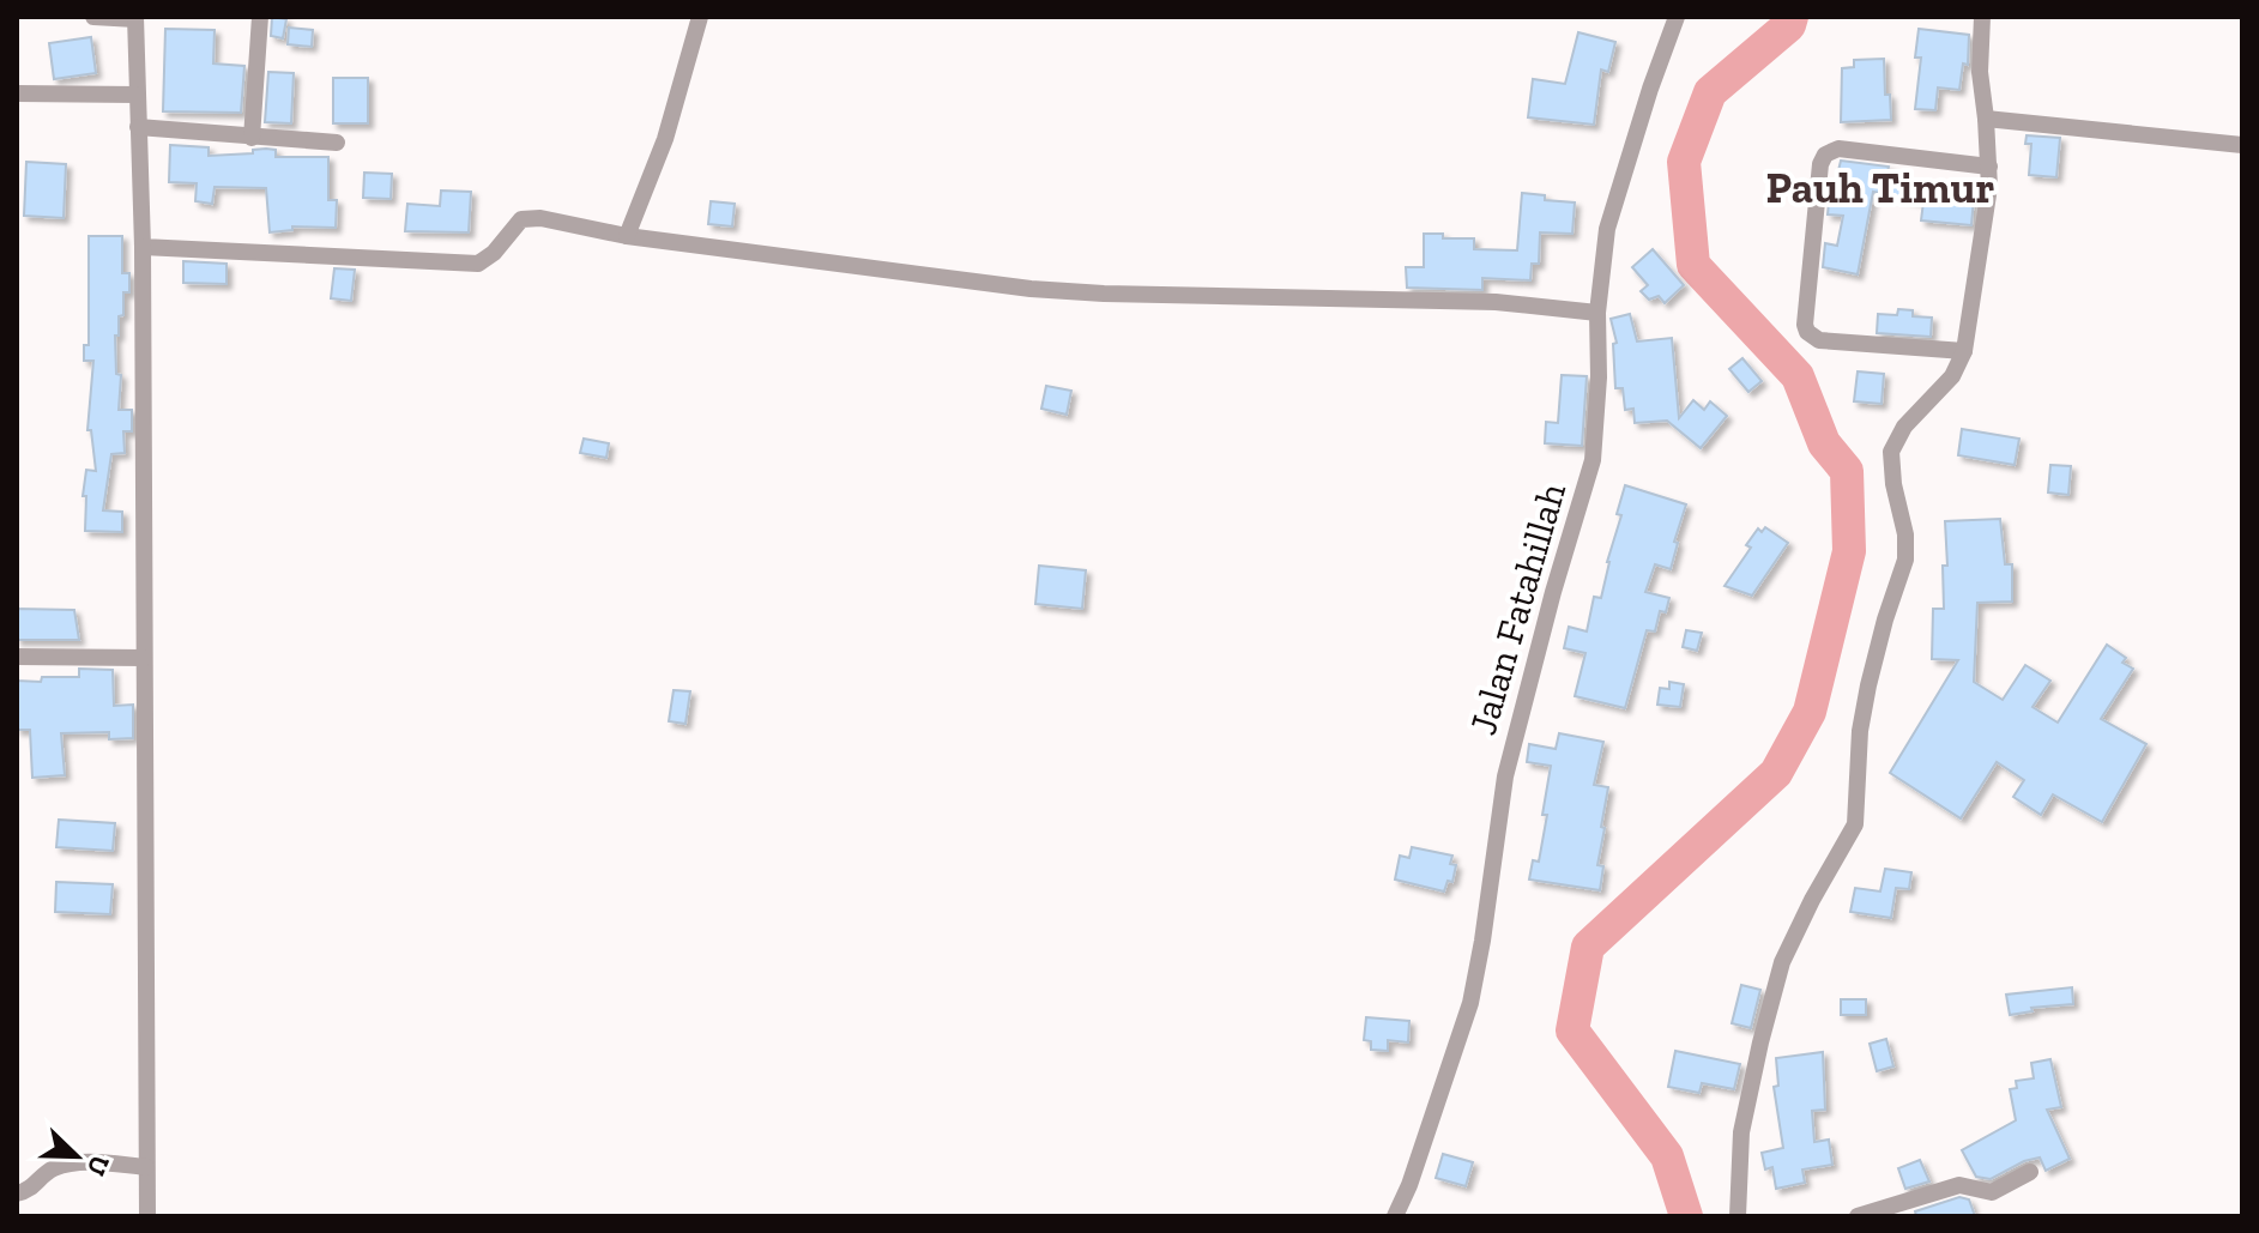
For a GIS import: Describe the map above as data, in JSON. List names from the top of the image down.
{
  "streets": {
    "street": ["Jalan Fatahillah"]
  },
  "districts": ["Pauh Timur"],
  "north": "bottom right"
}
